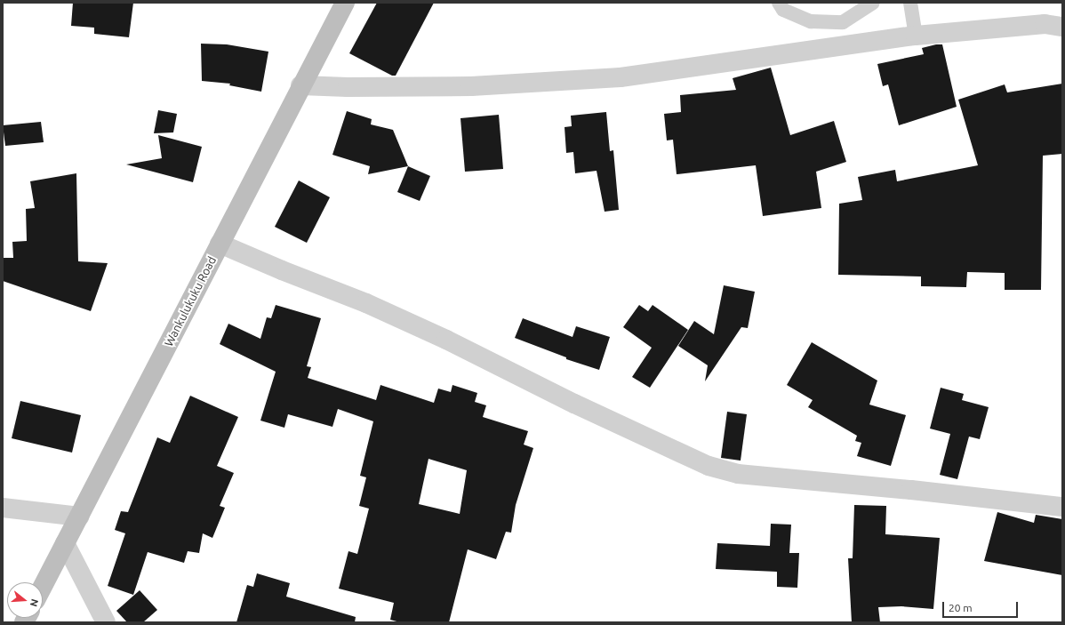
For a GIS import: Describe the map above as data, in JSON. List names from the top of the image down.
{
  "streets": {
    "main road": ["Wankulukuku Road"]
  },
  "scale_bar": "20 m",
  "north": "right"
}
